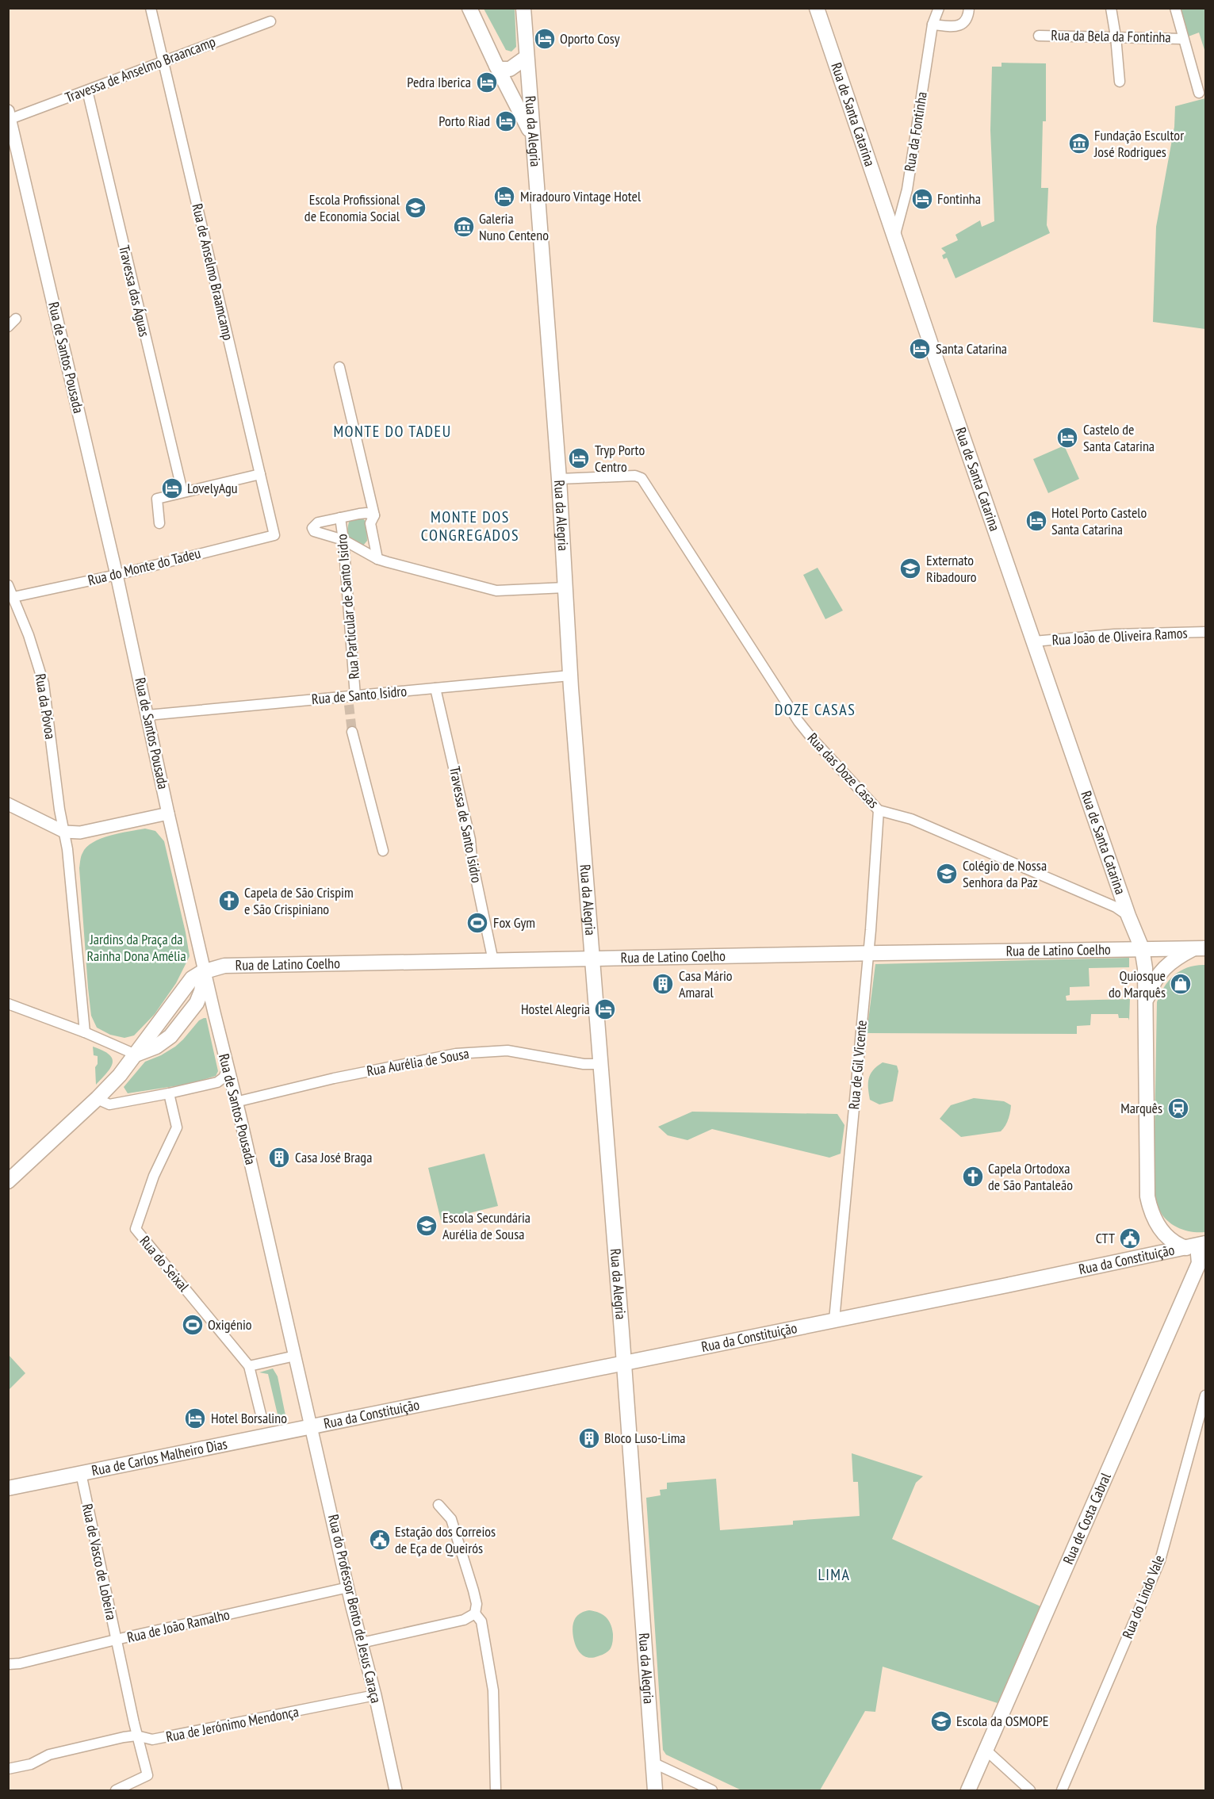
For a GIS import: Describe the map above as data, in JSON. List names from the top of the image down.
{
  "streets": {
    "main road": [
      "Rua de Santa Catarina",
      "Rua da Alegria",
      "Rua de Latino Coelho",
      "Rua da Constituição",
      "Rua de Carlos Malheiro Dias",
      "Rua de Costa Cabral"
    ],
    "street": [
      "Rua da Bela da Fontinha",
      "Travessa de Anselmo Braancamp",
      "Rua da Fontinha",
      "Rua de Anselmo Braamcamp",
      "Travessa das Águas",
      "Rua de Santos Pousada",
      "Rua do Monte do Tadeu",
      "Rua Particular de Santo Isidro",
      "Rua João de Oliveira Ramos",
      "Rua de Santo Isidro",
      "Rua da Póvoa",
      "Rua das Doze Casas",
      "Travessa de Santo Isidro",
      "Rua Aurélia de Sousa",
      "Rua de Gil Vicente",
      "Rua do Seixal",
      "Rua de Vasco de Lobeira",
      "Rua do Lindo Vale",
      "Rua do Professor Bento de Jesus Caraça",
      "Rua de João Ramalho",
      "Rua de Jerónimo Mendonça"
    ]
  },
  "crossings": [
    ["Travessa de Anselmo Braancamp", "Rua de Anselmo Braamcamp"],
    ["Travessa de Anselmo Braancamp", "Travessa das Águas"],
    ["Travessa de Anselmo Braancamp", "Rua de Santos Pousada"],
    ["Rua de Santa Catarina", "Rua da Fontinha"],
    ["Rua de Santa Catarina", "Rua João de Oliveira Ramos"],
    ["Rua de Santa Catarina", "Rua das Doze Casas"],
    ["Rua de Santa Catarina", "Rua de Latino Coelho"],
    ["Rua de Santa Catarina", "Rua da Constituição"],
    ["Rua de Santa Catarina", "Rua de Costa Cabral"],
    ["Rua da Alegria", "Rua de Santo Isidro"],
    ["Rua da Alegria", "Rua das Doze Casas"],
    ["Rua da Alegria", "Rua de Latino Coelho"],
    ["Rua da Alegria", "Rua Aurélia de Sousa"],
    ["Rua da Alegria", "Rua da Constituição"],
    ["Rua de Anselmo Braamcamp", "Rua do Monte do Tadeu"],
    ["Rua de Santos Pousada", "Rua do Monte do Tadeu"],
    ["Rua de Santos Pousada", "Rua de Santo Isidro"],
    ["Rua de Santos Pousada", "Rua de Latino Coelho"],
    ["Rua de Santos Pousada", "Rua Aurélia de Sousa"],
    ["Rua de Santos Pousada", "Rua da Constituição"],
    ["Rua de Santos Pousada", "Rua de Carlos Malheiro Dias"],
    ["Rua de Santos Pousada", "Rua do Professor Bento de Jesus Caraça"],
    ["Rua do Monte do Tadeu", "Rua da Póvoa"],
    ["Rua Particular de Santo Isidro", "Rua de Santo Isidro"],
    ["Rua de Santo Isidro", "Travessa de Santo Isidro"],
    ["Rua das Doze Casas", "Rua de Gil Vicente"],
    ["Travessa de Santo Isidro", "Rua de Latino Coelho"],
    ["Rua de Latino Coelho", "Rua de Gil Vicente"],
    ["Rua de Gil Vicente", "Rua da Constituição"],
    ["Rua da Constituição", "Rua de Carlos Malheiro Dias"],
    ["Rua da Constituição", "Rua de Costa Cabral"],
    ["Rua da Constituição", "Rua do Professor Bento de Jesus Caraça"],
    ["Rua de Carlos Malheiro Dias", "Rua de Vasco de Lobeira"],
    ["Rua de Carlos Malheiro Dias", "Rua do Professor Bento de Jesus Caraça"],
    ["Rua de Vasco de Lobeira", "Rua de João Ramalho"],
    ["Rua de Vasco de Lobeira", "Rua de Jerónimo Mendonça"],
    ["Rua do Professor Bento de Jesus Caraça", "Rua de João Ramalho"],
    ["Rua do Professor Bento de Jesus Caraça", "Rua de Jerónimo Mendonça"]
  ],
  "districts": [
    "MONTE DO TADEU",
    "MONTE DOS CONGREGADOS",
    "DOZE CASAS",
    "LIMA"
  ],
  "parks": ["Jardins da Praça da Rainha Dona Amélia"],
  "places": {
    "hotel": [
      "Oporto Cosy",
      "Pedra Iberica",
      "Porto Riad",
      "Miradouro Vintage Hotel",
      "Fontinha",
      "Santa Catarina",
      "Castelo de Santa Catarina",
      "Tryp Porto Centro",
      "LovelyAgu",
      "Hotel Porto Castelo Santa Catarina",
      "Hostel Alegria",
      "Hotel Borsalino"
    ],
    "museum": ["Fundação Escultor José Rodrigues", "Galeria Nuno Centeno"],
    "school or university": [
      "Escola Profissional de Economia Social",
      "Externato Ribadouro",
      "Colégio de Nossa Senhora da Paz",
      "Escola Secundária Aurélia de Sousa",
      "Escola da OSMOPE"
    ],
    "church": ["Capela de São Crispim e São Crispiniano", "Capela Ortodoxa de São Pantaleão"],
    "sports": ["Fox Gym", "Oxigénio"],
    "building": ["Casa Mário Amaral", "Casa José Braga", "Bloco Luso-Lima"],
    "shop": ["Quiosque do Marquês"],
    "station": ["Marquês"],
    "public building": ["CTT", "Estação dos Correios de Eça de Queirós"]
  }
}
